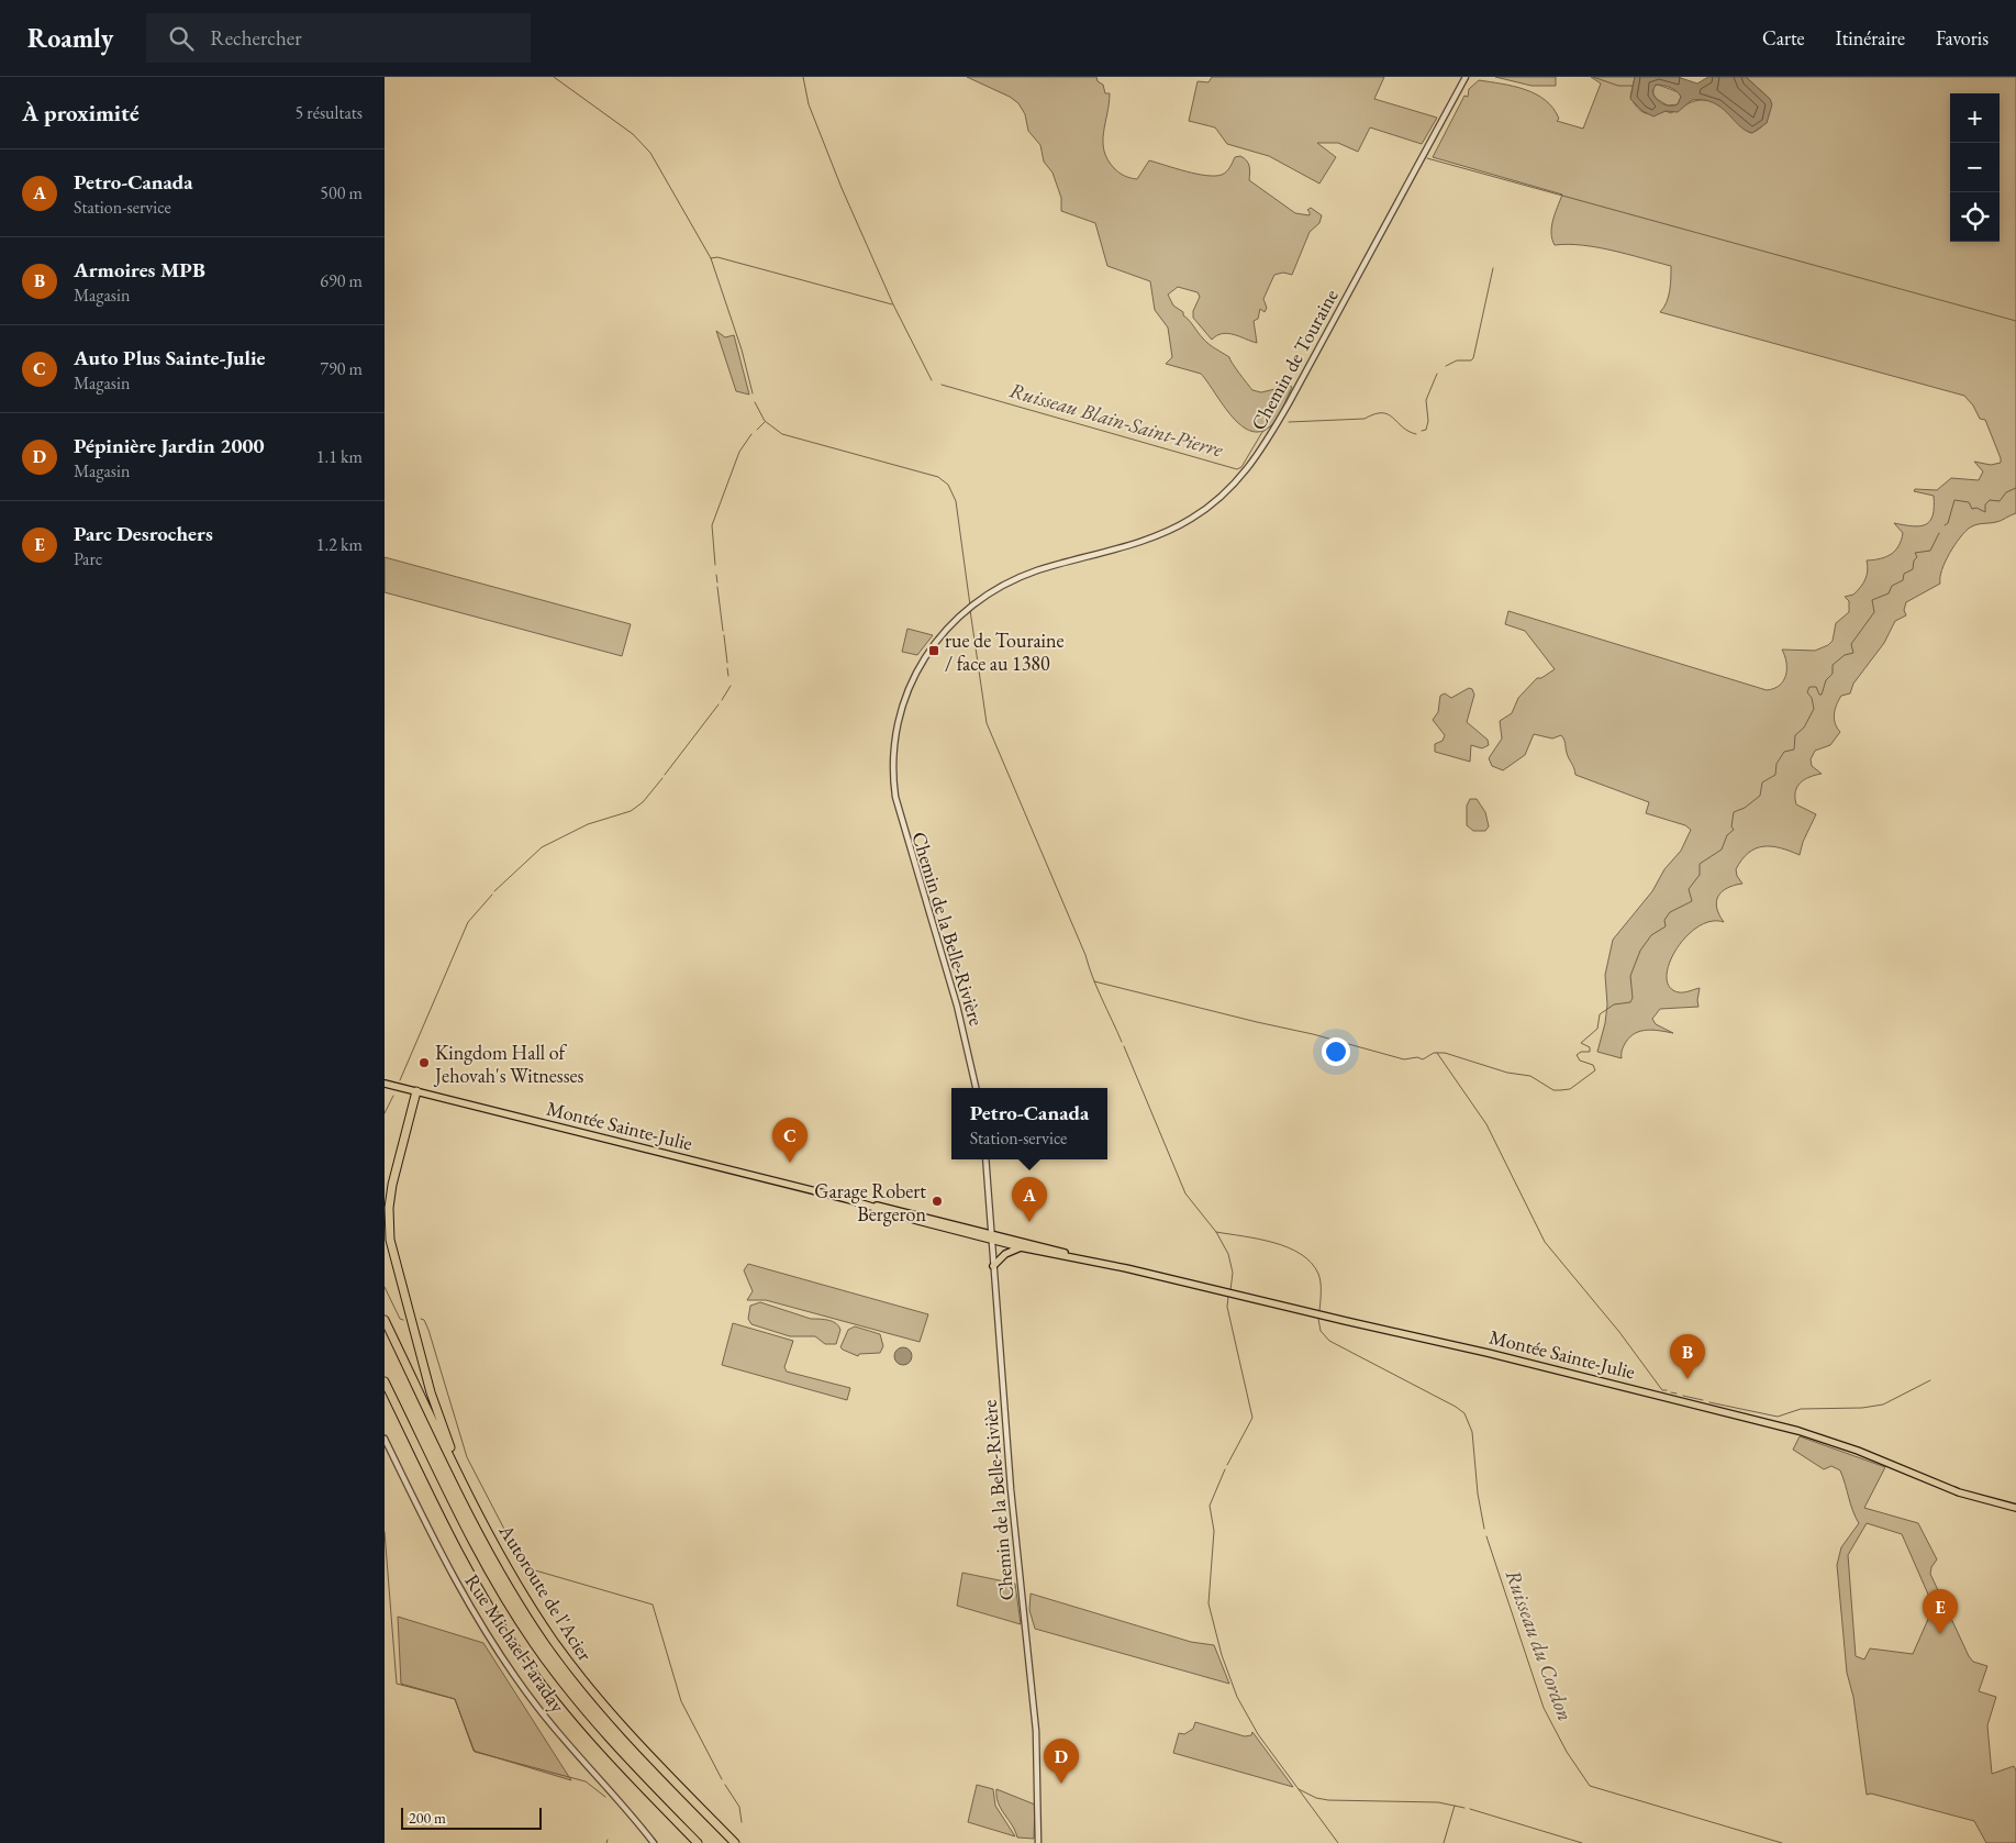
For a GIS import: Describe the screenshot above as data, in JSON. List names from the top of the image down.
{
  "streets": {
    "highway": ["Autoroute de l'Acier"],
    "main road": ["Montée Sainte-Julie"],
    "street": ["Chemin de Touraine", "Chemin de la Belle-Rivière", "Rue Michael-Faraday"]
  },
  "crossings": [
    ["Chemin de Touraine", "Chemin de la Belle-Rivière"],
    ["Chemin de la Belle-Rivière", "Montée Sainte-Julie"]
  ],
  "water": ["Ruisseau Blain-Saint-Pierre", "Ruisseau du Cordon"],
  "places": {
    "transit": ["rue de Touraine / face au 1380"],
    "other": ["Kingdom Hall of Jehovah's Witnesses", "Garage Robert Bergeron"]
  },
  "scale_bar": "200 m",
  "page": {
    "header": "Roamly",
    "search": "Rechercher",
    "nav": ["Carte", "Itinéraire", "Favoris"],
    "heading": ["À proximité", "5 résultats"],
    "map_buttons": ["+", "−"],
    "list": [
      {
        "mark": "A",
        "name": "Petro-Canada",
        "note": "Station-service",
        "value": "500 m"
      },
      {
        "mark": "B",
        "name": "Armoires MPB",
        "note": "Magasin",
        "value": "690 m"
      },
      {
        "mark": "C",
        "name": "Auto Plus Sainte-Julie",
        "note": "Magasin",
        "value": "790 m"
      },
      {
        "mark": "D",
        "name": "Pépinière Jardin 2000",
        "note": "Magasin",
        "value": "1.1 km"
      },
      {
        "mark": "E",
        "name": "Parc Desrochers",
        "note": "Parc",
        "value": "1.2 km"
      }
    ],
    "popup": ["Petro-Canada", "Station-service"],
    "pins": [
      "C",
      "A",
      "B",
      "E",
      "D"
    ],
    "scale": "200 m"
  }
}
